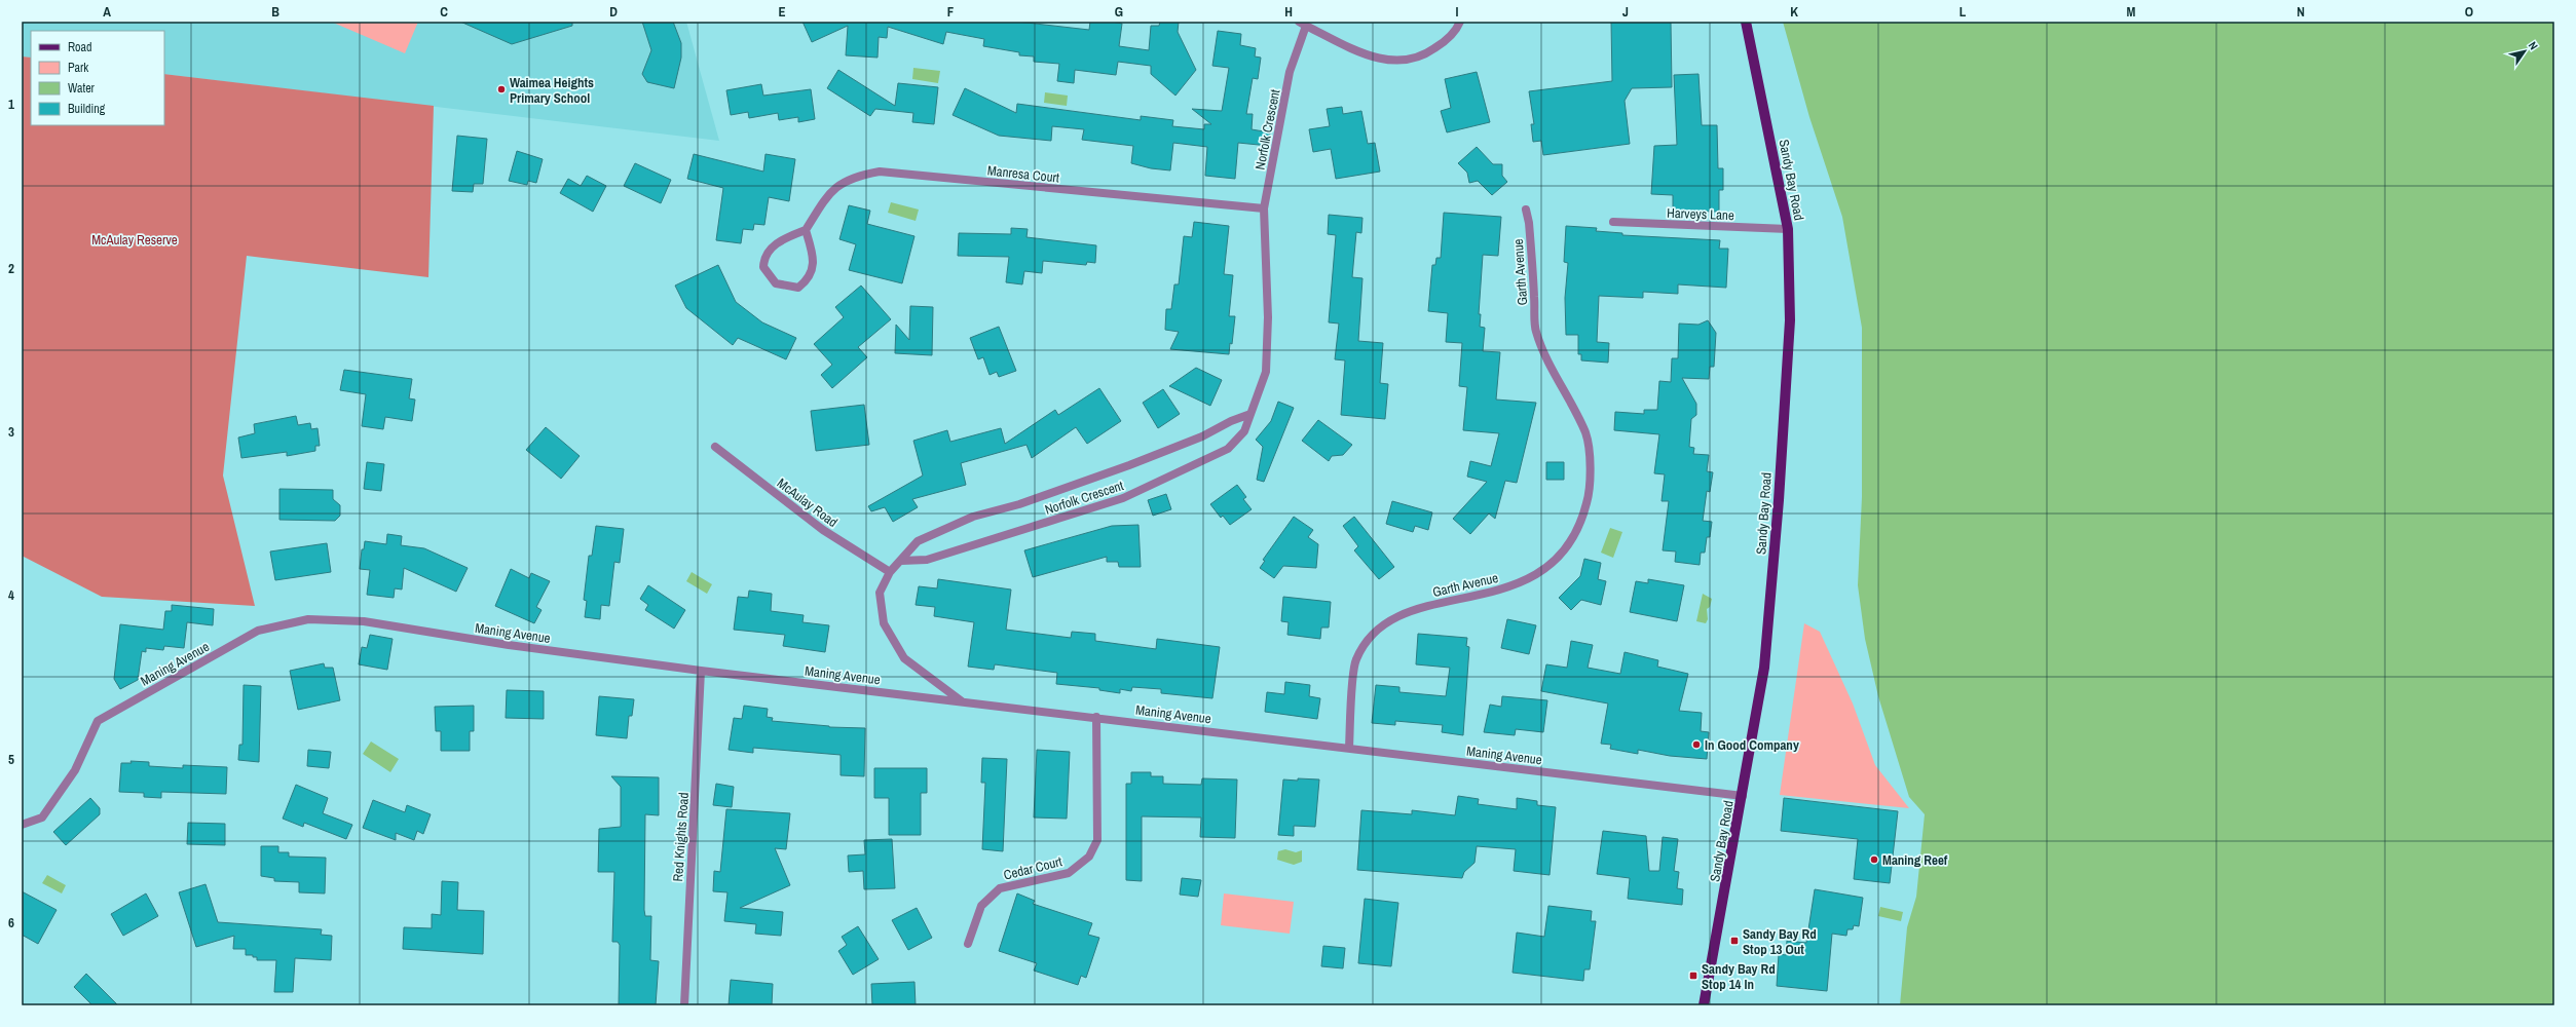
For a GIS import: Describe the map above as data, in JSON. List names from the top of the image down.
{
  "streets": {
    "main road": ["Sandy Bay Road"],
    "street": [
      "Norfolk Crescent",
      "Manresa Court",
      "Harveys Lane",
      "Garth Avenue",
      "McAulay Road",
      "Maning Avenue",
      "Red Knights Road",
      "Cedar Court"
    ]
  },
  "crossings": [
    ["Norfolk Crescent", "Manresa Court"],
    ["Norfolk Crescent", "McAulay Road"],
    ["Norfolk Crescent", "Maning Avenue"],
    ["Sandy Bay Road", "Harveys Lane"],
    ["Sandy Bay Road", "Maning Avenue"],
    ["Garth Avenue", "Maning Avenue"],
    ["Maning Avenue", "Red Knights Road"],
    ["Maning Avenue", "Cedar Court"]
  ],
  "parks": ["McAulay Reserve"],
  "places": {
    "other": ["Waimea Heights Primary School", "In Good Company", "Maning Reef"],
    "transit": ["Sandy Bay Rd Stop 13 Out", "Sandy Bay Rd Stop 14 In"]
  },
  "legend": [
    "Road",
    "Park",
    "Water",
    "Building"
  ],
  "north": "top right",
  "grid": {
    "columns": [
      "A",
      "B",
      "C",
      "D",
      "E",
      "F",
      "G",
      "H",
      "I",
      "J",
      "K",
      "L",
      "M",
      "N",
      "O"
    ],
    "rows": [
      "1",
      "2",
      "3",
      "4",
      "5",
      "6"
    ]
  }
}
